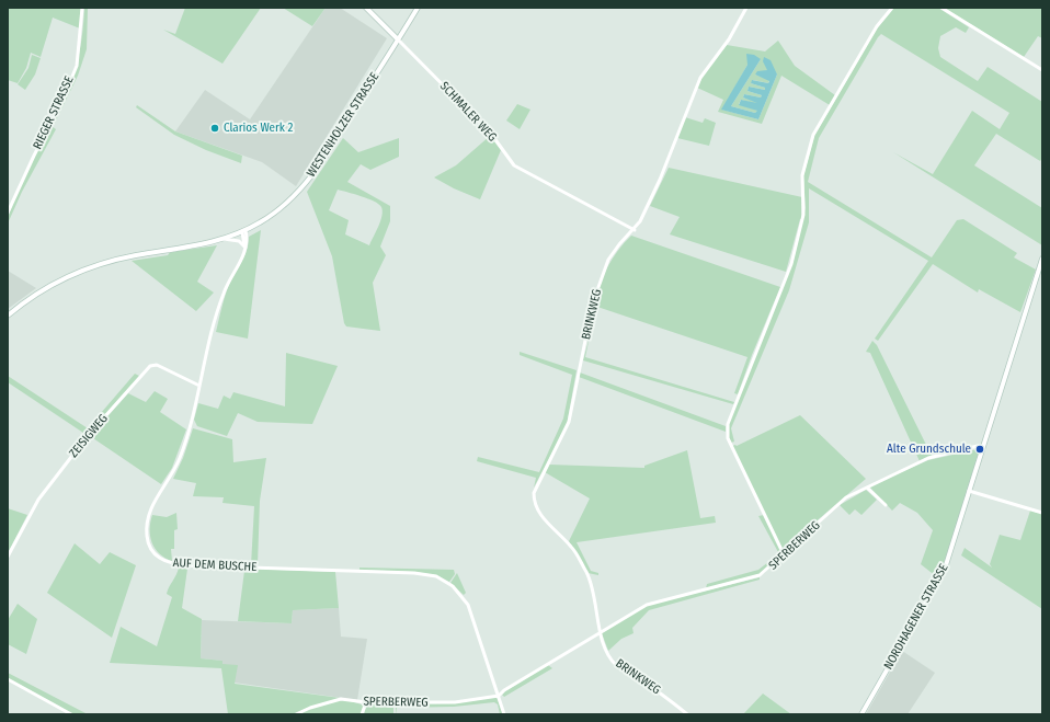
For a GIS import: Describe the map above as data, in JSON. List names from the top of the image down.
{
  "streets": {
    "main road": ["WESTENHOLZER STRASSE", "NORDHAGENER STRASSE"],
    "street": [
      "SCHMALER WEG",
      "RIEGER STRASSE",
      "BRINKWEG",
      "ZEISIGWEG",
      "SPERBERWEG",
      "AUF DEM BUSCHE"
    ]
  },
  "crossings": [
    ["SCHMALER WEG", "WESTENHOLZER STRASSE"],
    ["SCHMALER WEG", "BRINKWEG"],
    ["BRINKWEG", "SPERBERWEG"],
    ["ZEISIGWEG", "AUF DEM BUSCHE"],
    ["SPERBERWEG", "AUF DEM BUSCHE"],
    ["SPERBERWEG", "NORDHAGENER STRASSE"]
  ],
  "places": ["Clarios Werk 2", "Alte Grundschule"]
}
